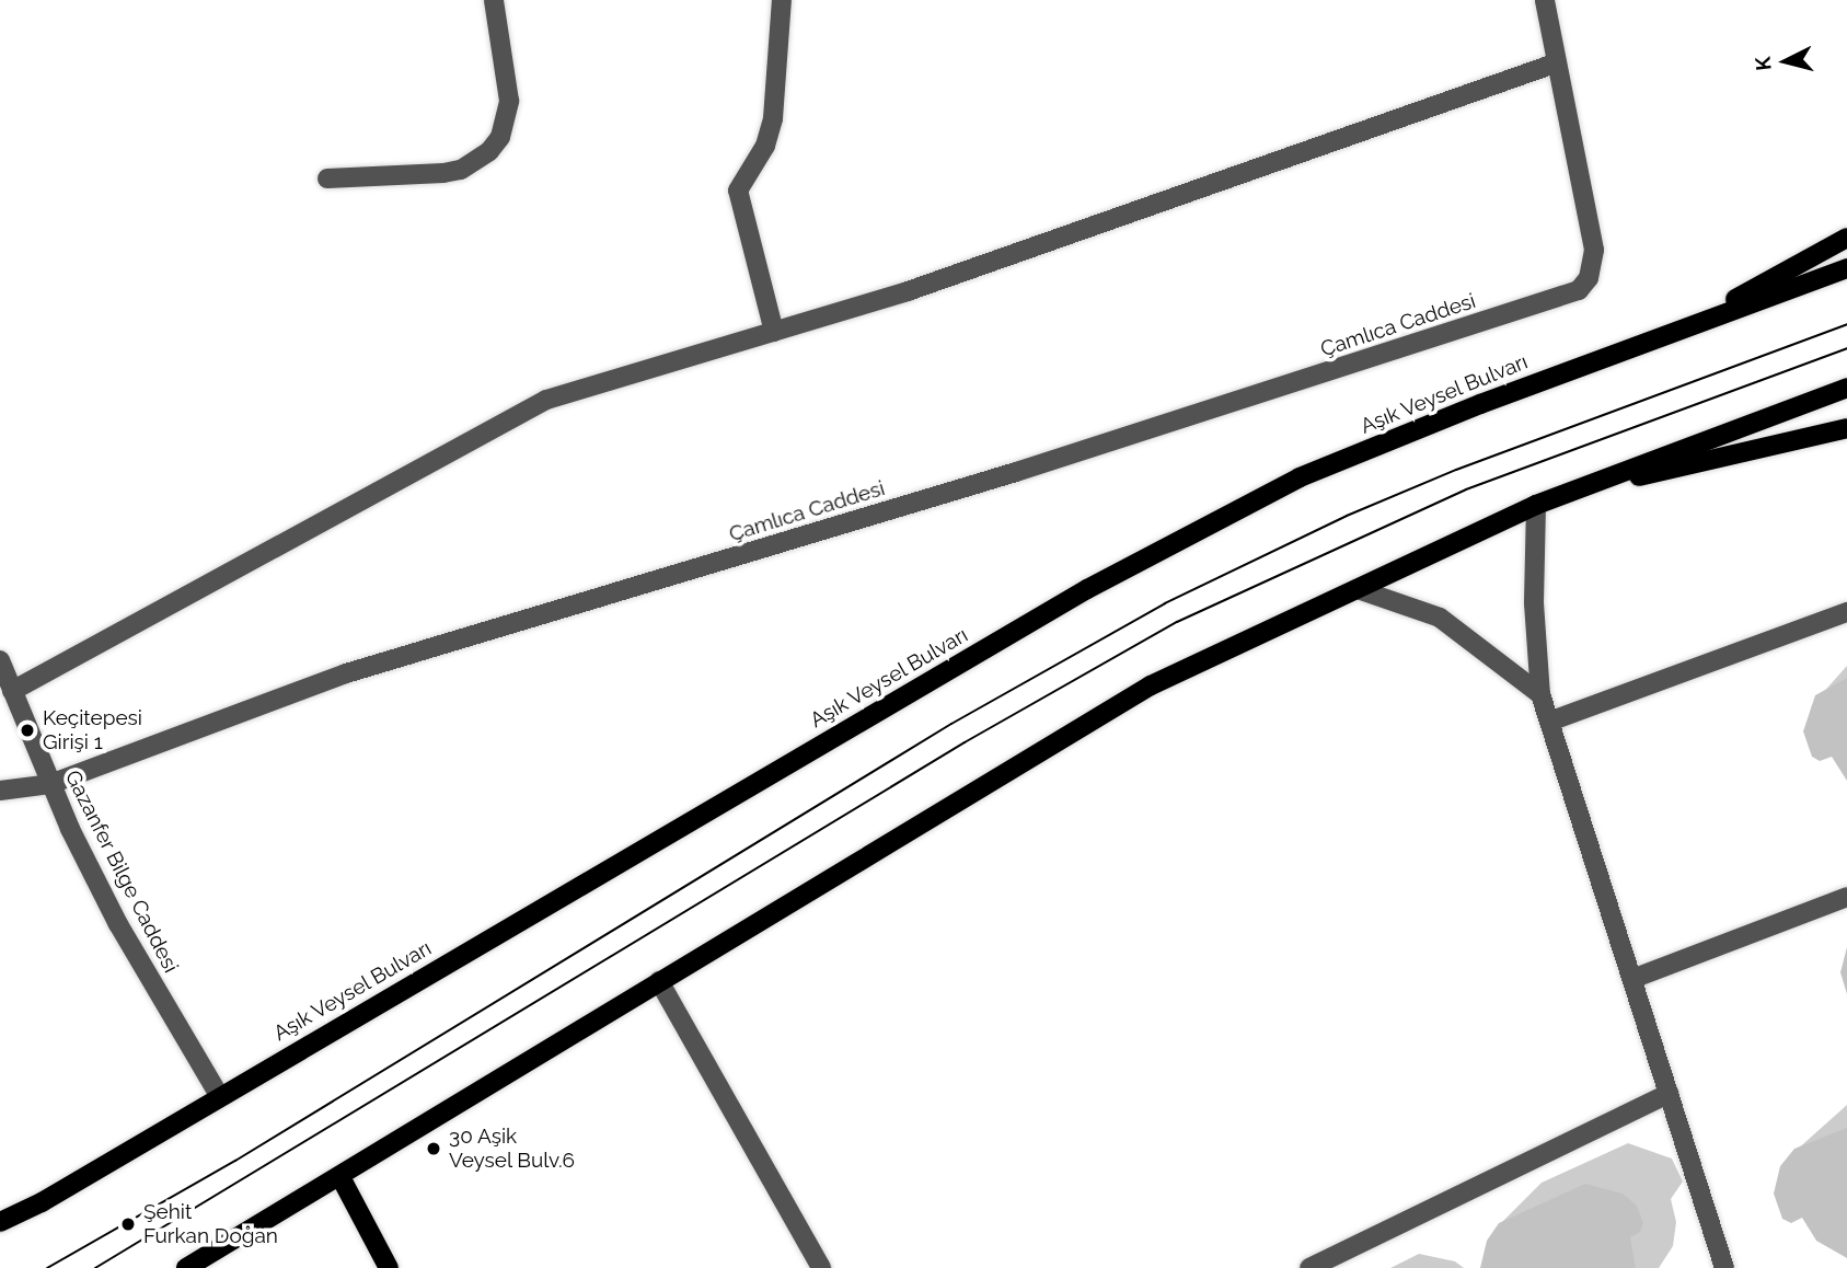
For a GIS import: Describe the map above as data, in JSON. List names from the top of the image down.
{
  "streets": {
    "main road": ["Aşık Veysel Bulvarı"],
    "street": ["Çamlıca Caddesi", "Gazanfer Bilge Caddesi"]
  },
  "crossings": [
    ["Çamlıca Caddesi", "Gazanfer Bilge Caddesi"],
    ["Aşık Veysel Bulvarı", "Gazanfer Bilge Caddesi"]
  ],
  "places": ["Keçitepesi Girişi 1", "30 Aşik Veysel Bulv.6", "Şehit Furkan Doğan"],
  "north": "left"
}
